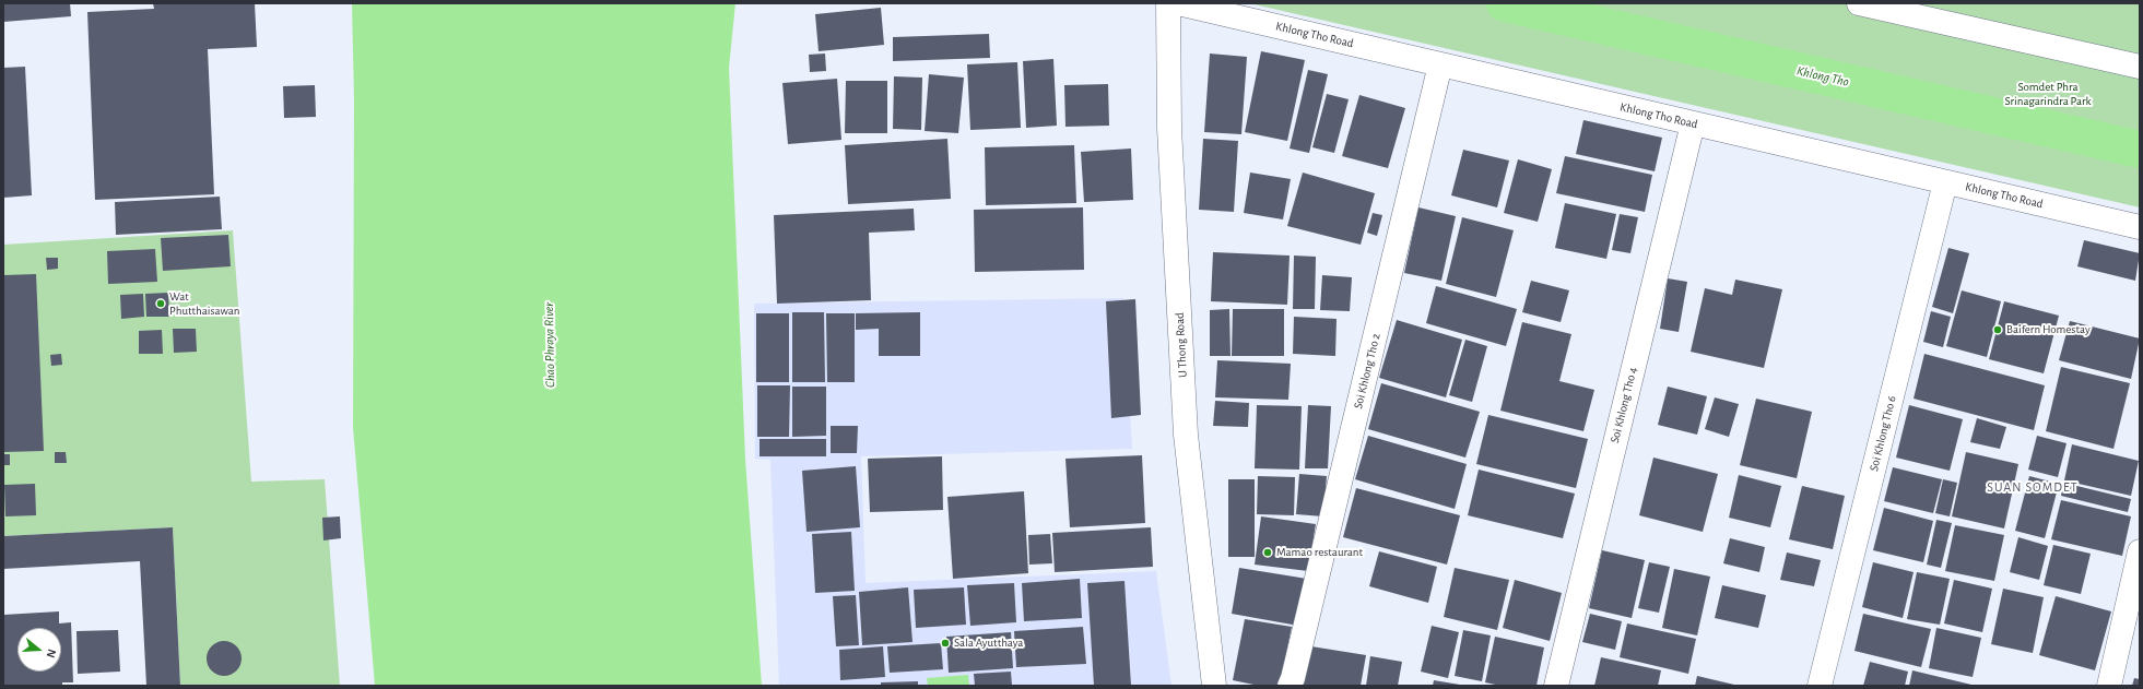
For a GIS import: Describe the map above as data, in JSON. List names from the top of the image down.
{
  "streets": {
    "street": [
      "Khlong Tho Road",
      "U Thong Road",
      "Soi Khlong Tho 2",
      "Soi Khlong Tho 4",
      "Soi Khlong Tho 6"
    ]
  },
  "crossings": [
    ["Khlong Tho Road", "Soi Khlong Tho 2"],
    ["Khlong Tho Road", "Soi Khlong Tho 4"],
    ["Khlong Tho Road", "Soi Khlong Tho 6"]
  ],
  "districts": ["SUAN SOMDET"],
  "water": ["Khlong Tho", "Chao Phraya River"],
  "parks": ["Somdet Phra Srinagarindra Park"],
  "places": [
    "Wat Phutthaisawan",
    "Baifern Homestay",
    "Mamao restaurant",
    "Sala Ayutthaya"
  ],
  "north": "right"
}
